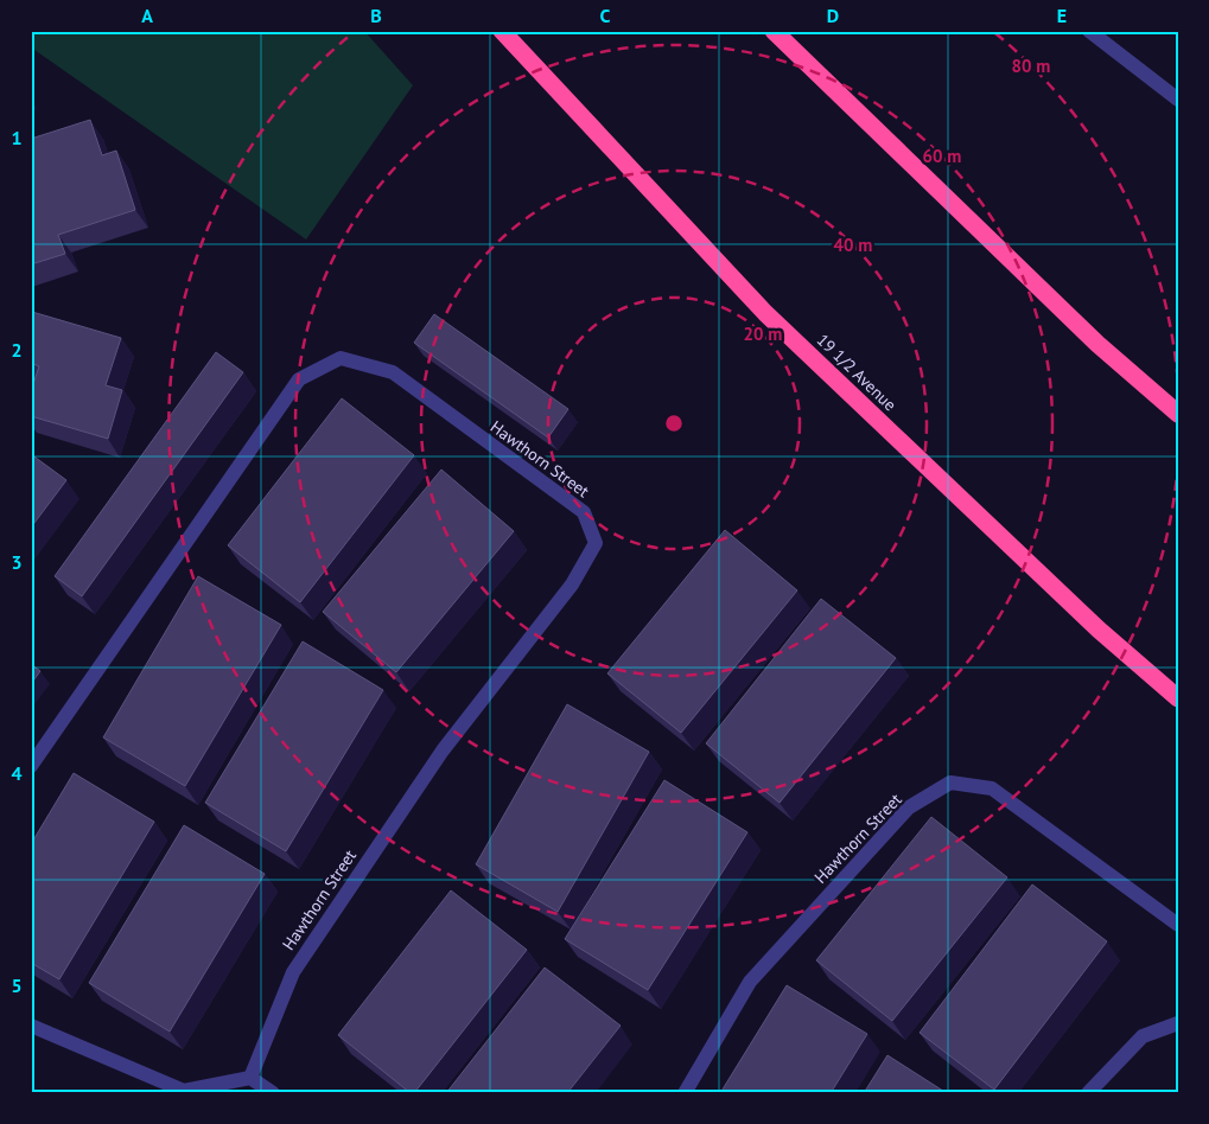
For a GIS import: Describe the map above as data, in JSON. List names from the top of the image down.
{
  "streets": {
    "highway": ["19 1/2 Avenue"],
    "street": ["Hawthorn Street"]
  },
  "grid": {
    "columns": [
      "A",
      "B",
      "C",
      "D",
      "E"
    ],
    "rows": [
      "1",
      "2",
      "3",
      "4",
      "5"
    ]
  },
  "rings": [
    "80 m",
    "60 m",
    "40 m",
    "20 m"
  ]
}
